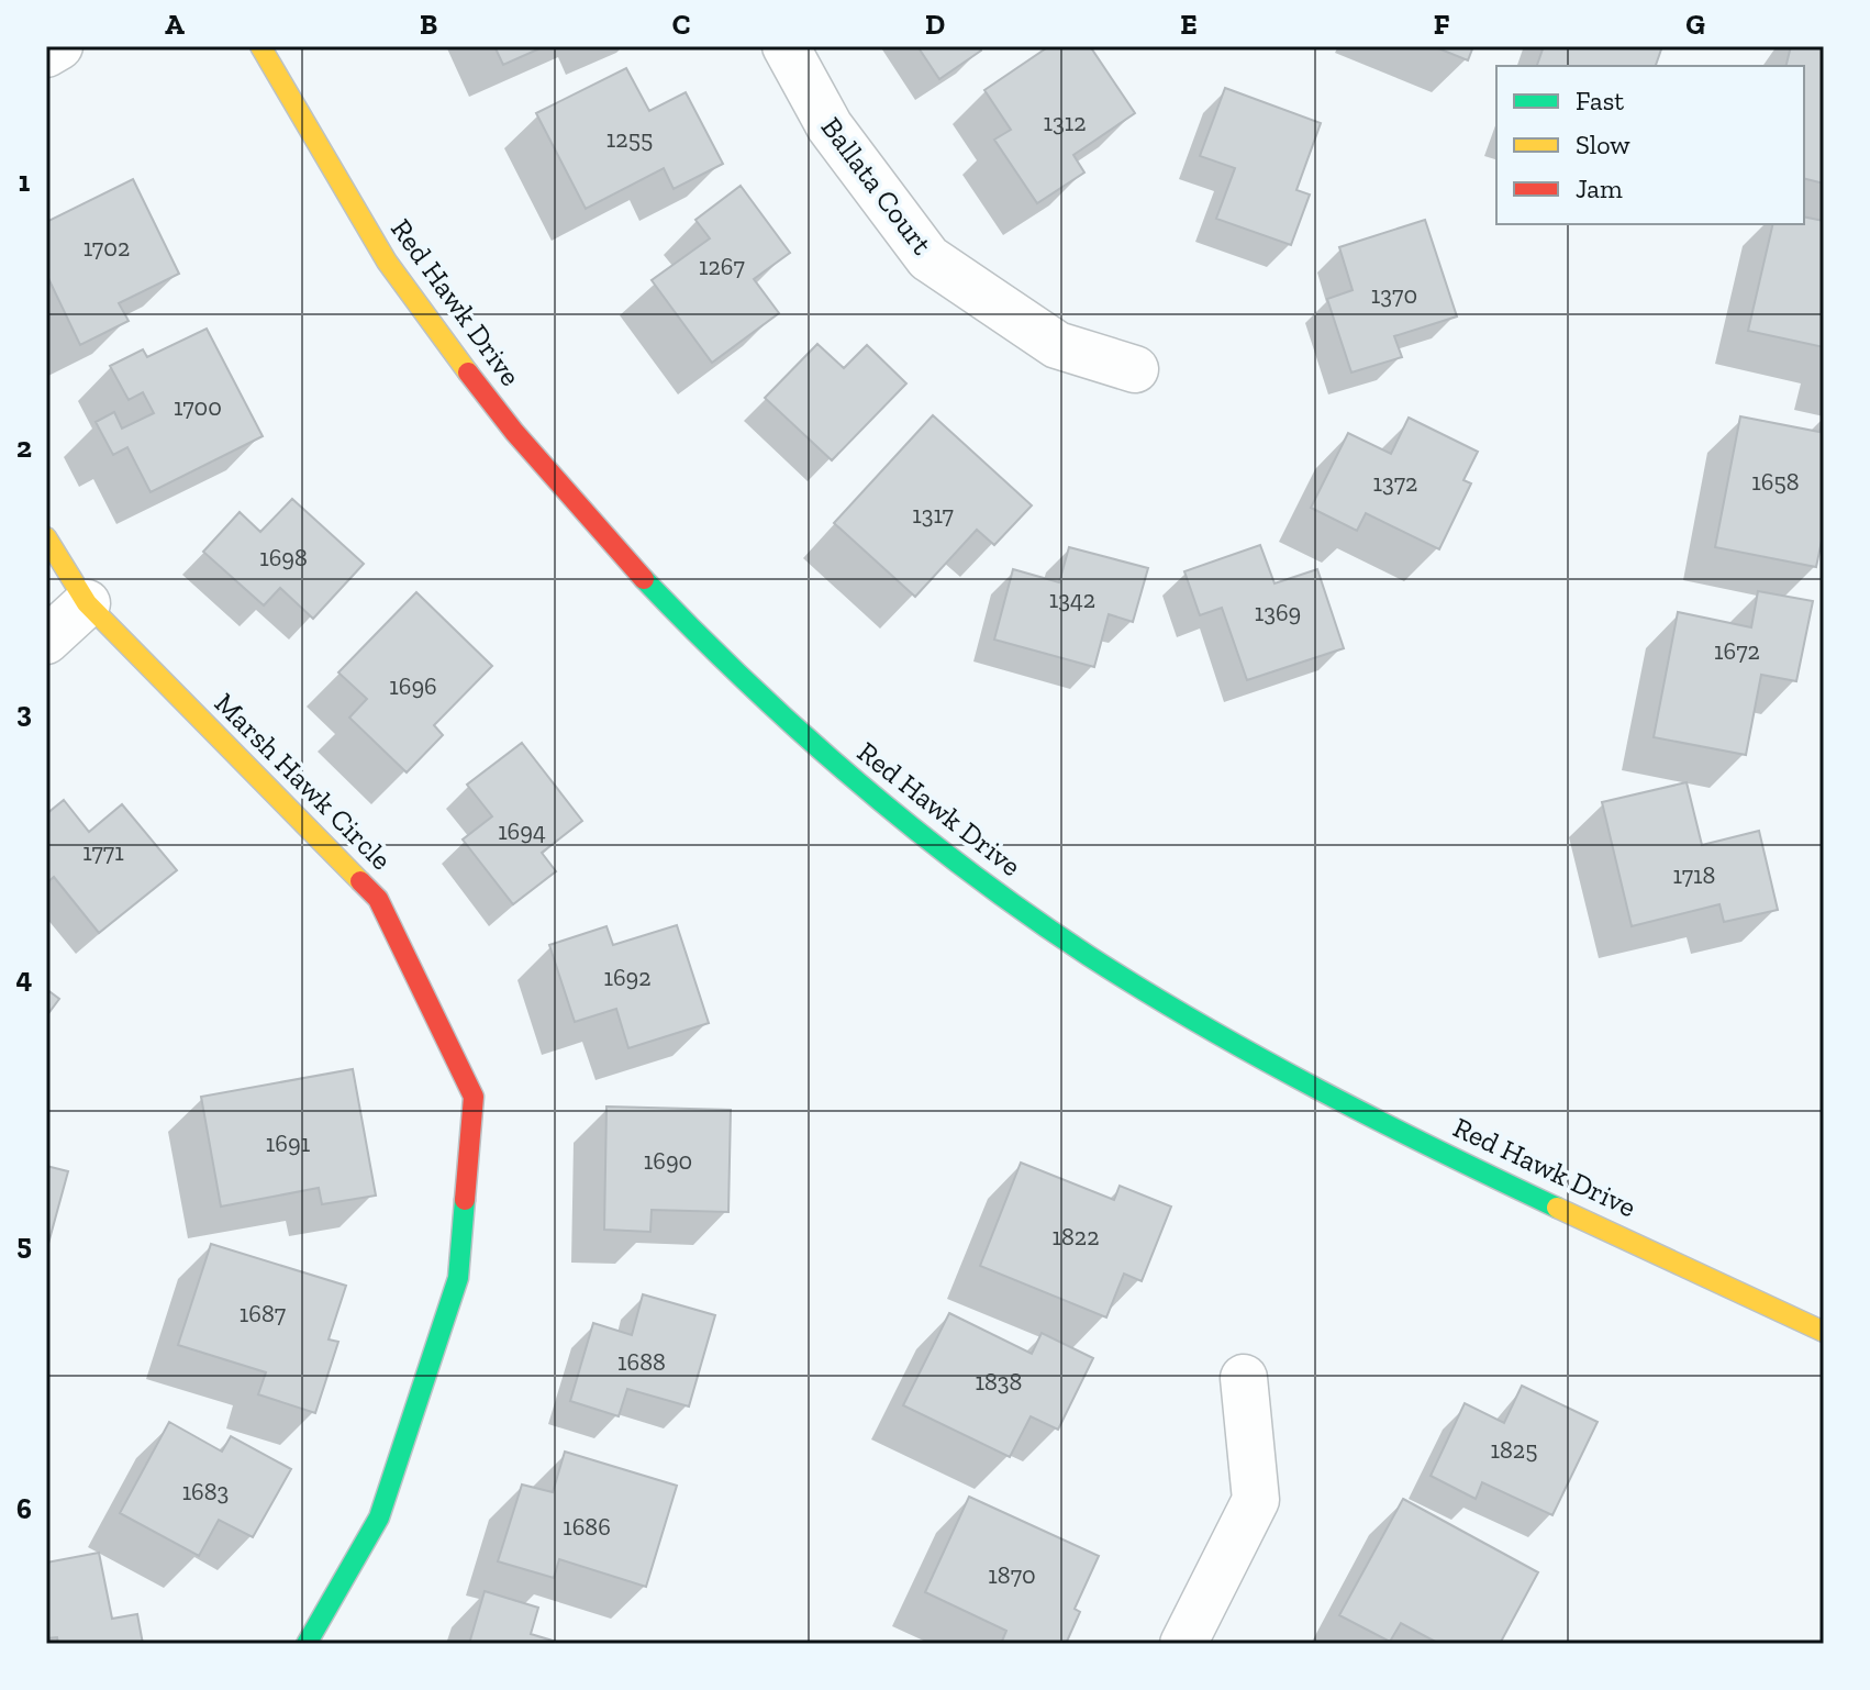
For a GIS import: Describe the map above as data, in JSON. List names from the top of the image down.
{
  "streets": {
    "street": ["Ballata Court", "Red Hawk Drive", "Marsh Hawk Circle"]
  },
  "house_numbers": [
    "1312",
    "1255",
    "1702",
    "1267",
    "1370",
    "1700",
    "1658",
    "1372",
    "1317",
    "1698",
    "1342",
    "1369",
    "1672",
    "1696",
    "1694",
    "1771",
    "1718",
    "1692",
    "1691",
    "1690",
    "1822",
    "1687",
    "1688",
    "1838",
    "1825",
    "1683",
    "1686",
    "1870"
  ],
  "legend": ["Fast", "Slow", "Jam"],
  "grid": {
    "columns": [
      "A",
      "B",
      "C",
      "D",
      "E",
      "F",
      "G"
    ],
    "rows": [
      "1",
      "2",
      "3",
      "4",
      "5",
      "6"
    ]
  }
}
